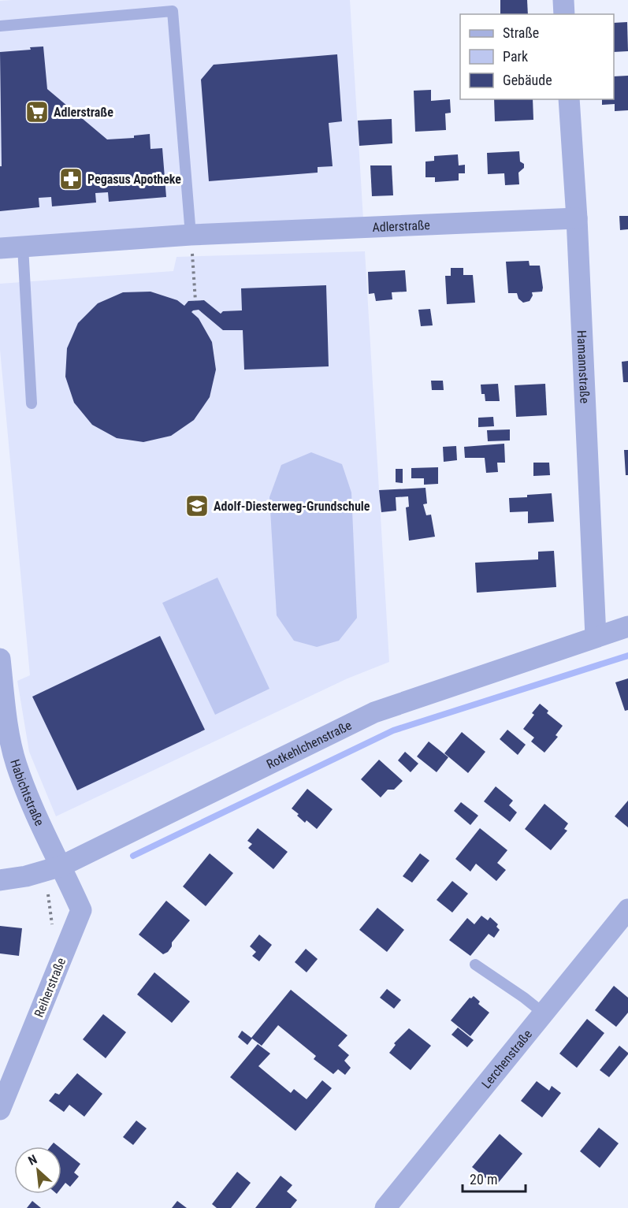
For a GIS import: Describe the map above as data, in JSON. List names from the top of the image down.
{
  "streets": {
    "street": [
      "Adlerstraße",
      "Hamannstraße",
      "Rotkehlchenstraße",
      "Habichtstraße",
      "Reiherstraße",
      "Lerchenstraße"
    ]
  },
  "crossings": [
    ["Adlerstraße", "Hamannstraße"],
    ["Hamannstraße", "Rotkehlchenstraße"],
    ["Rotkehlchenstraße", "Habichtstraße"],
    ["Rotkehlchenstraße", "Reiherstraße"],
    ["Habichtstraße", "Reiherstraße"]
  ],
  "places": {
    "supermarket": ["Adlerstraße"],
    "pharmacy": ["Pegasus Apotheke"],
    "school or university": ["Adolf-Diesterweg-Grundschule"]
  },
  "legend": ["Straße", "Park", "Gebäude"],
  "scale_bar": "20 m",
  "north": "top left"
}
